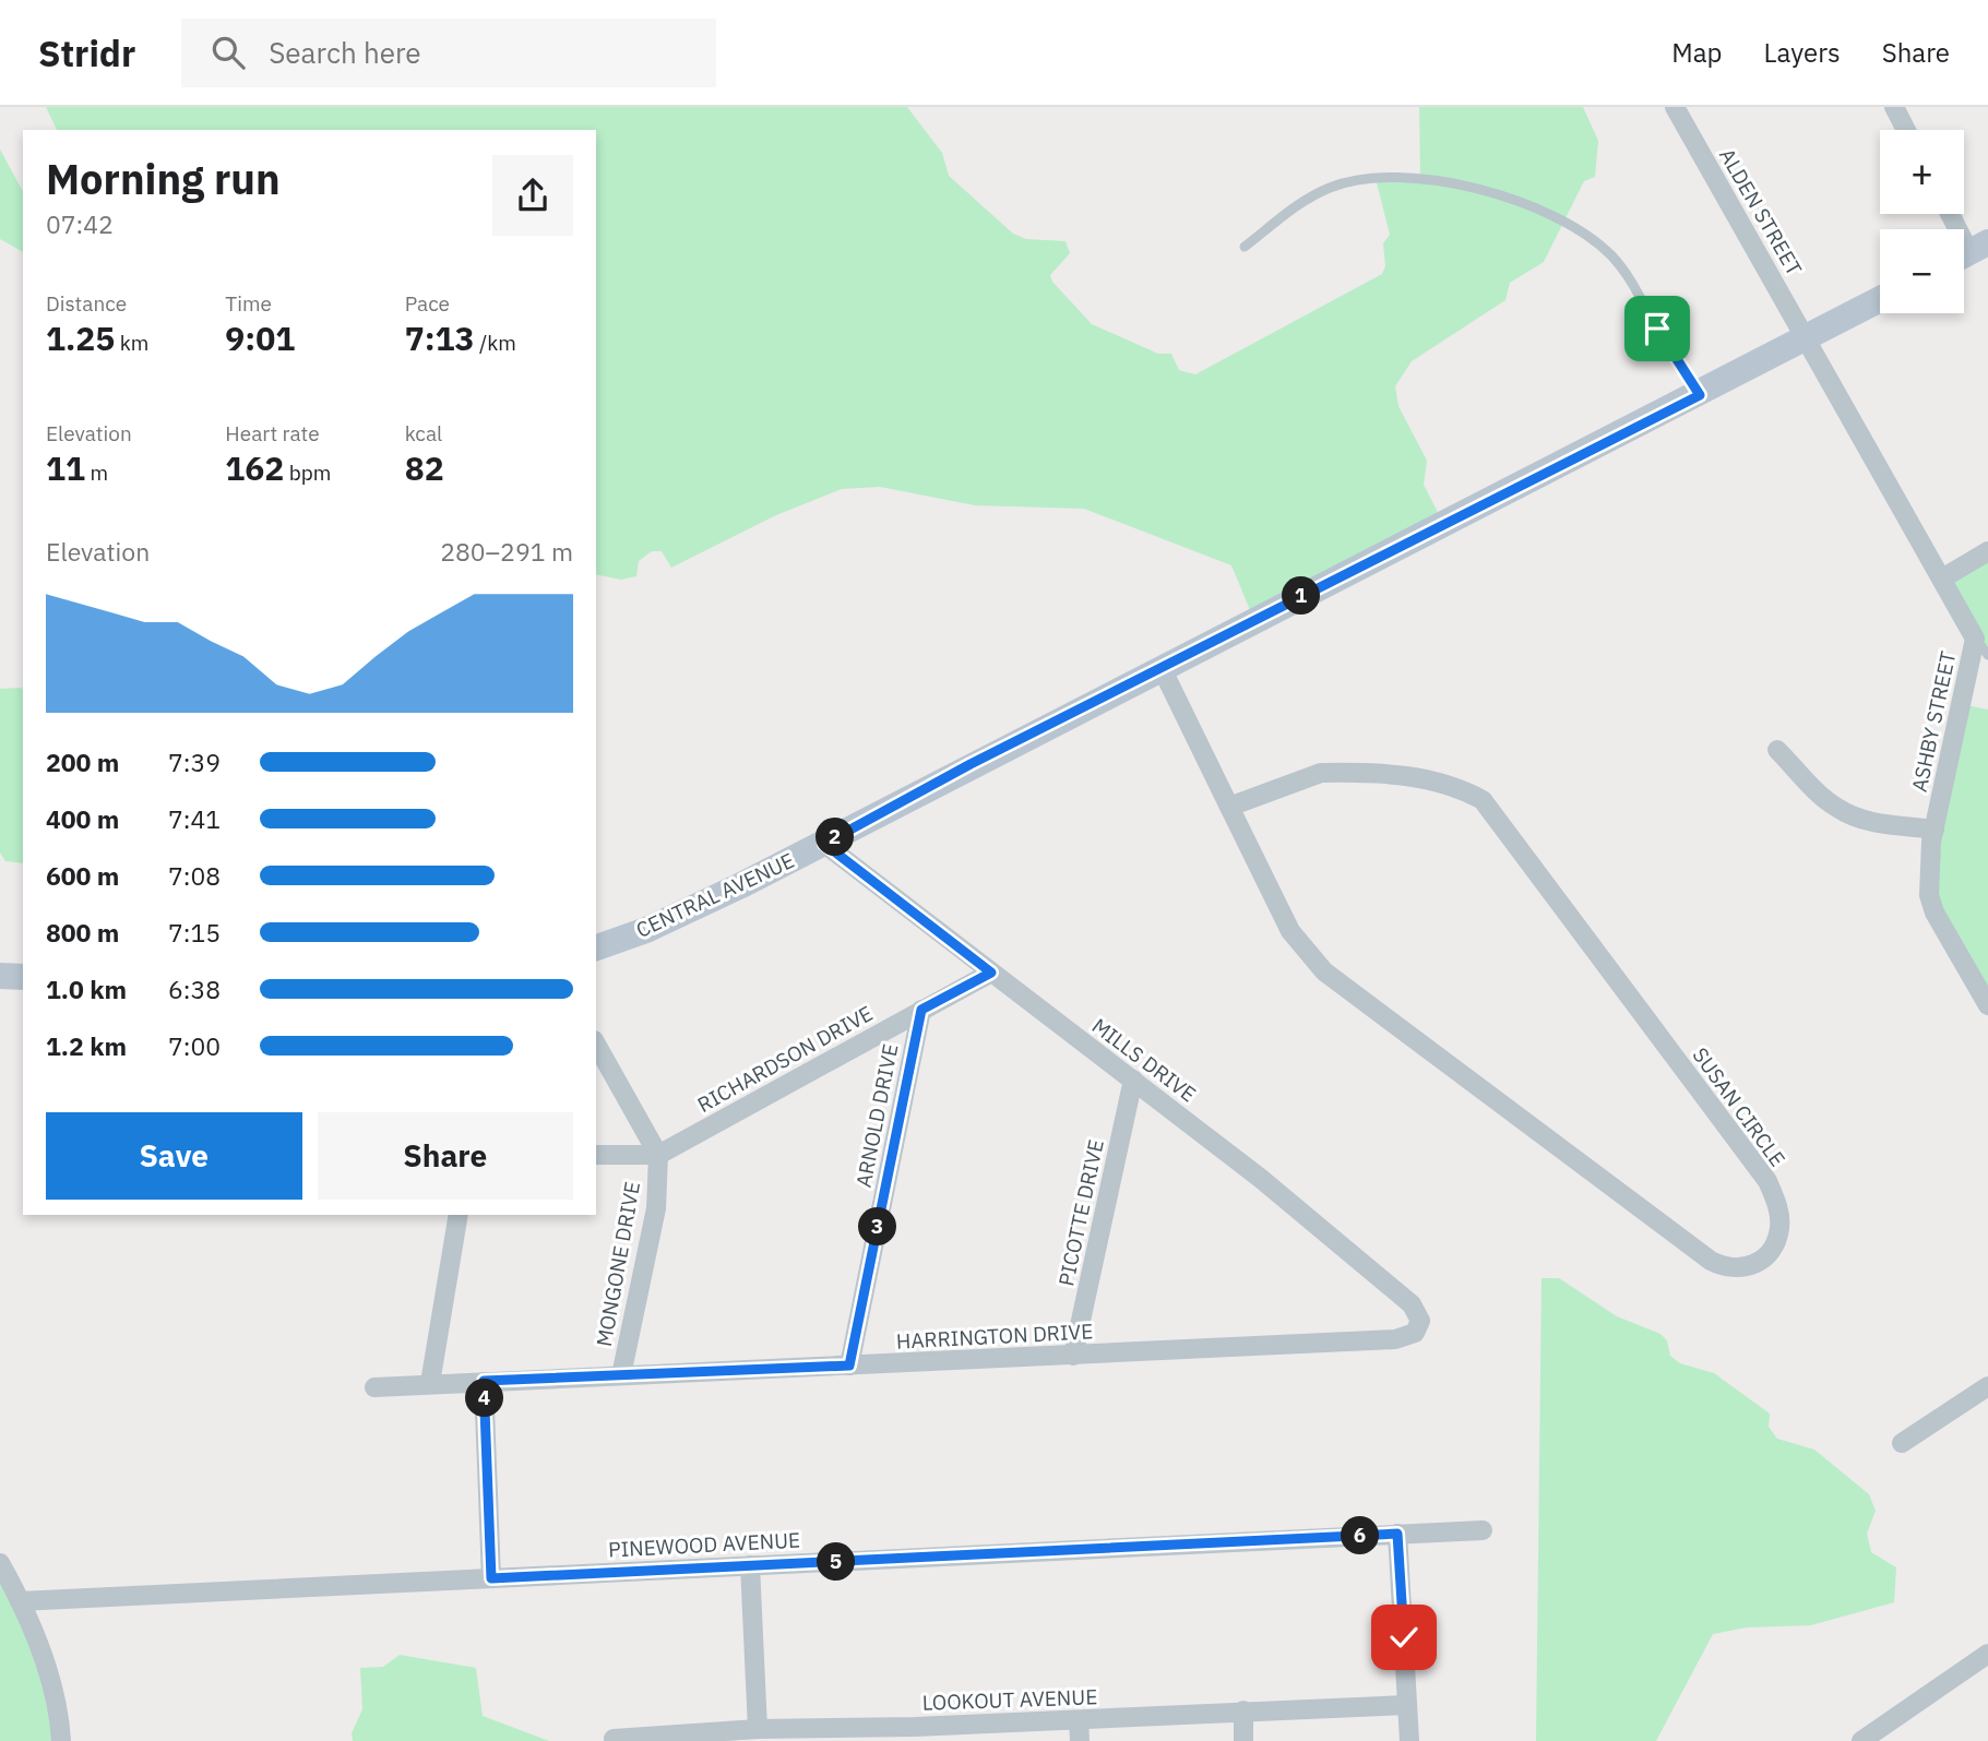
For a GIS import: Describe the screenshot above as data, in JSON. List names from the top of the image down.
{
  "streets": {
    "main road": ["CENTRAL AVENUE"],
    "street": [
      "ALDEN STREET",
      "ASHBY STREET",
      "RICHARDSON DRIVE",
      "MILLS DRIVE",
      "SUSAN CIRCLE",
      "ARNOLD DRIVE",
      "PICOTTE DRIVE",
      "MONGONE DRIVE",
      "HARRINGTON DRIVE",
      "PINEWOOD AVENUE",
      "LOOKOUT AVENUE"
    ]
  },
  "crossings": [
    ["ALDEN STREET", "ASHBY STREET"],
    ["ALDEN STREET", "CENTRAL AVENUE"],
    ["ASHBY STREET", "CENTRAL AVENUE"],
    ["CENTRAL AVENUE", "MILLS DRIVE"],
    ["CENTRAL AVENUE", "SUSAN CIRCLE"],
    ["RICHARDSON DRIVE", "MILLS DRIVE"],
    ["RICHARDSON DRIVE", "ARNOLD DRIVE"],
    ["RICHARDSON DRIVE", "MONGONE DRIVE"],
    ["MILLS DRIVE", "PICOTTE DRIVE"],
    ["MILLS DRIVE", "HARRINGTON DRIVE"],
    ["ARNOLD DRIVE", "HARRINGTON DRIVE"],
    ["PICOTTE DRIVE", "HARRINGTON DRIVE"],
    ["MONGONE DRIVE", "HARRINGTON DRIVE"]
  ],
  "page": {
    "header": "Stridr",
    "search": "Search here",
    "nav": ["Map", "Layers", "Share"],
    "map_buttons": ["+", "−"],
    "heading": ["Morning run", "07:42"],
    "stats": [
      ["Distance", "1.25 km"],
      ["Time", "9:01"],
      ["Pace", "7:13 /km"],
      ["Elevation", "11 m"],
      ["Heart rate", "162 bpm"],
      ["kcal", "82"]
    ],
    "chart": ["Elevation", "280–291 m"],
    "pins": [
      "1",
      "2",
      "3",
      "4",
      "6",
      "5"
    ],
    "list": [
      {
        "name": "200 m",
        "note": "7:39"
      },
      {
        "name": "400 m",
        "note": "7:41"
      },
      {
        "name": "600 m",
        "note": "7:08"
      },
      {
        "name": "800 m",
        "note": "7:15"
      },
      {
        "name": "1.0 km",
        "note": "6:38"
      },
      {
        "name": "1.2 km",
        "note": "7:00"
      }
    ],
    "buttons": ["Save", "Share"]
  }
}
